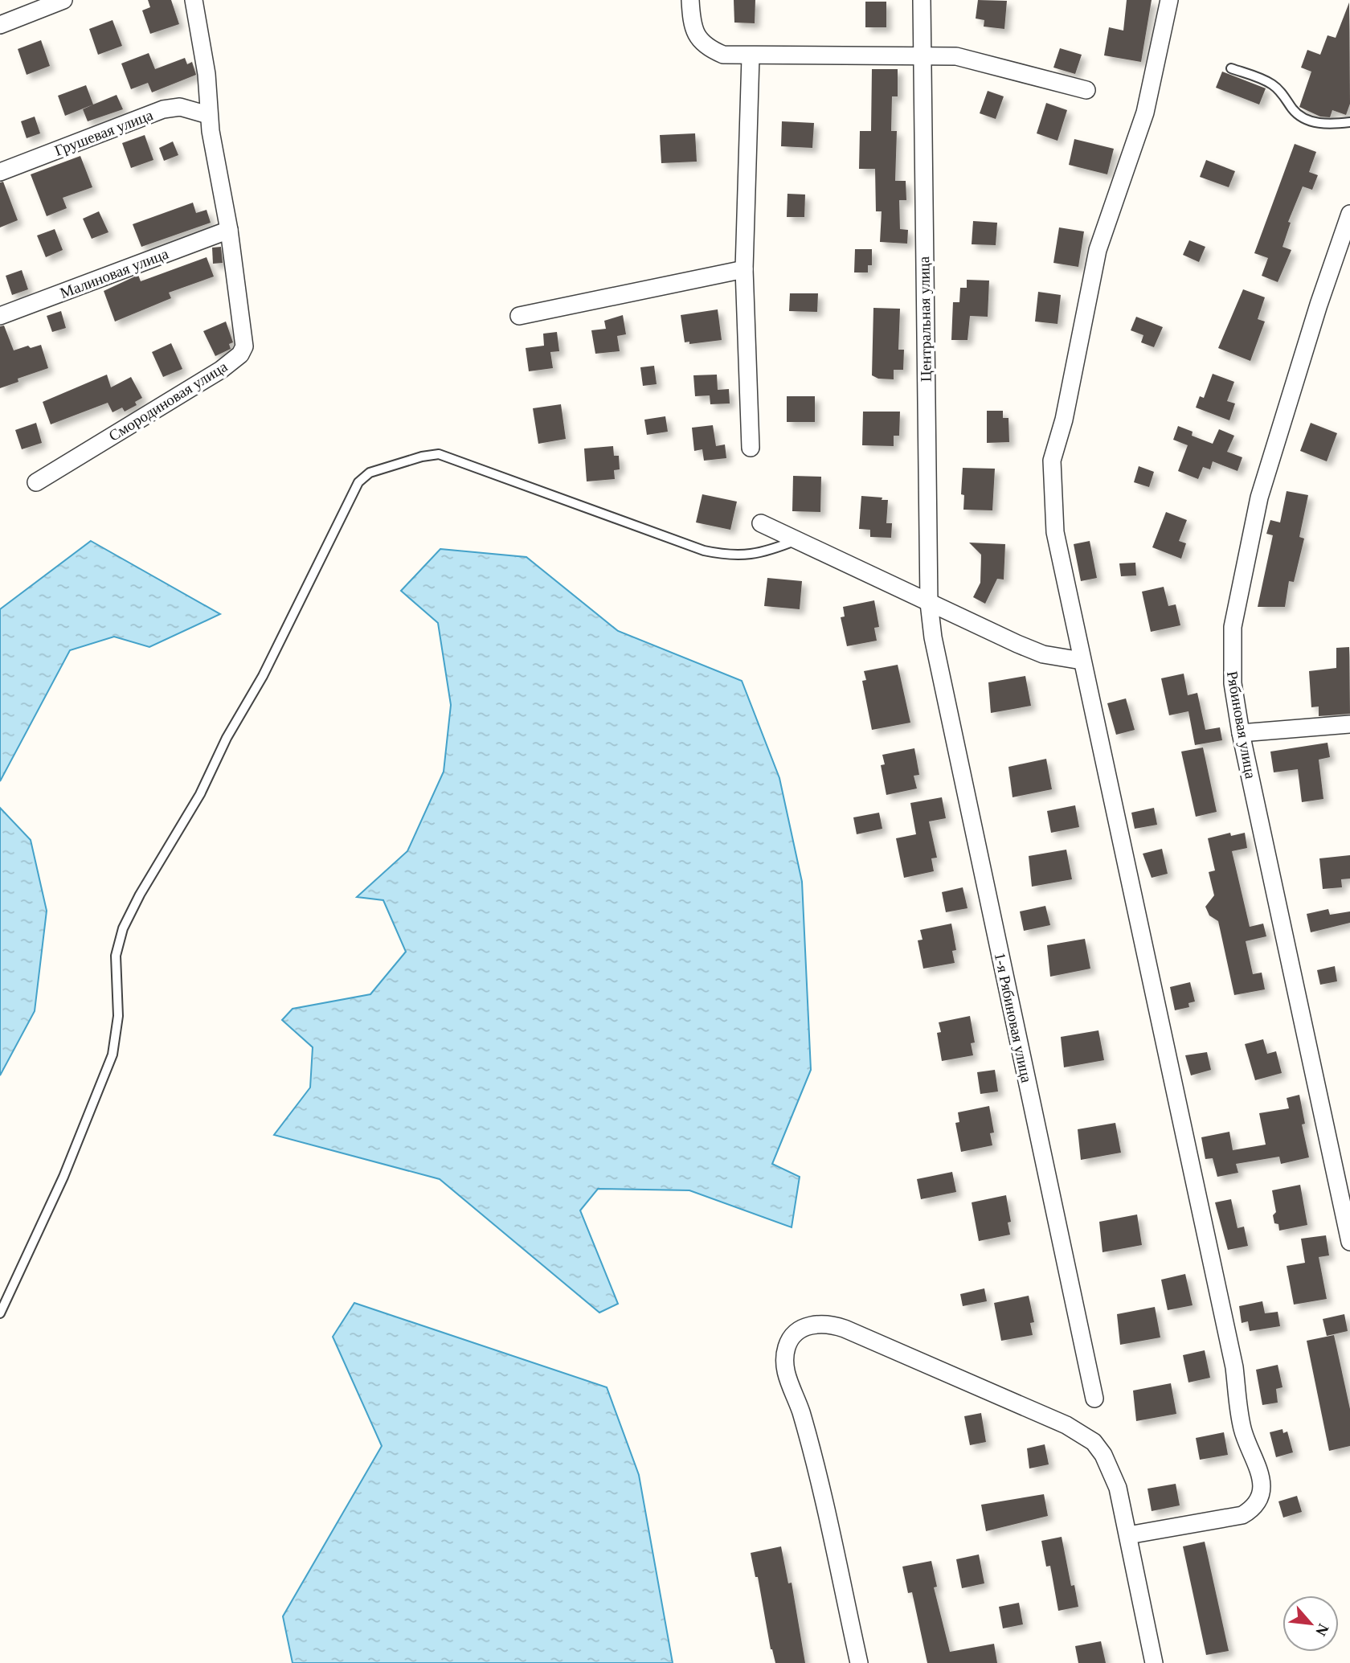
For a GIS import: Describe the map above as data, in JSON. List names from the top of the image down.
{
  "streets": {
    "street": [
      "Грушевая улица",
      "Малиновая улица",
      "Центральная улица",
      "Смородиновая улица",
      "Рябиновая улица",
      "1-я Рябиновая улица"
    ]
  },
  "crossings": [
    ["Грушевая улица", "Смородиновая улица"],
    ["Малиновая улица", "Смородиновая улица"],
    ["Центральная улица", "1-я Рябиновая улица"]
  ],
  "north": "bottom right"
}
